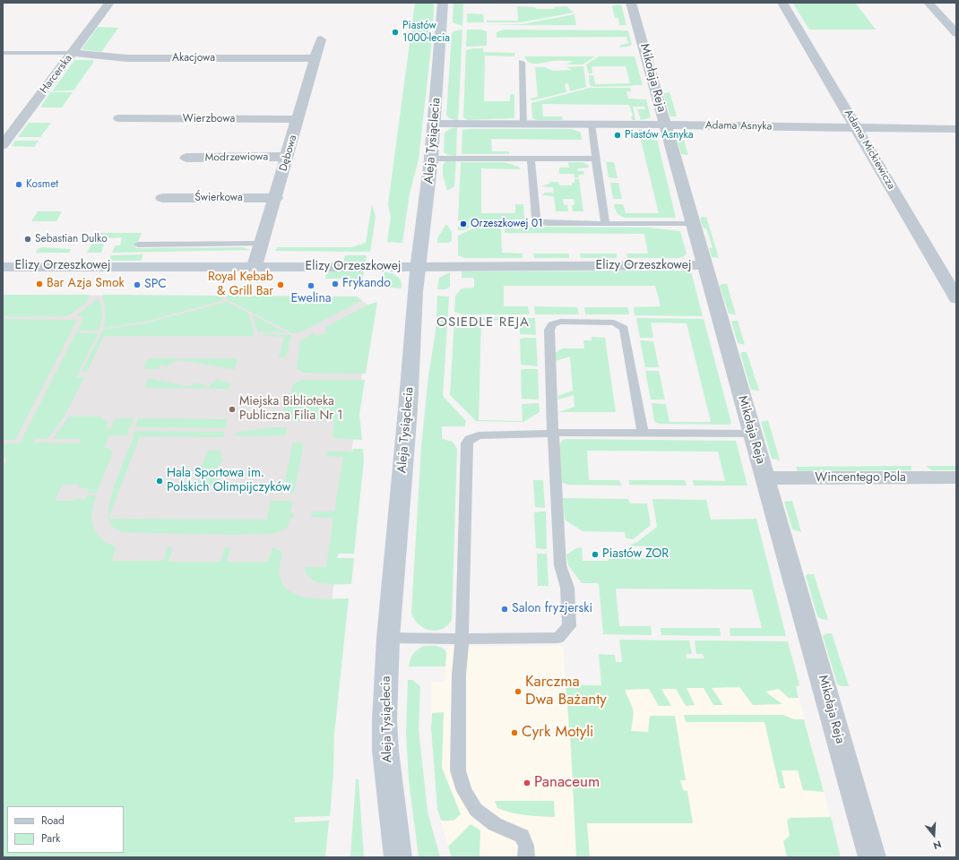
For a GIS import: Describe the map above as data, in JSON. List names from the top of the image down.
{
  "streets": {
    "street": [
      "Akacjowa",
      "Harcerska",
      "Mikołaja Reja",
      "Wierzbowa",
      "Adama Asnyka",
      "Aleja Tysiąclecia",
      "Adama Mickiewicza",
      "Dębowa",
      "Modrzewiowa",
      "Świerkowa",
      "Elizy Orzeszkowej",
      "Wincentego Pola"
    ]
  },
  "crossings": [
    ["Akacjowa", "Harcerska"],
    ["Akacjowa", "Dębowa"],
    ["Mikołaja Reja", "Adama Asnyka"],
    ["Mikołaja Reja", "Elizy Orzeszkowej"],
    ["Mikołaja Reja", "Wincentego Pola"],
    ["Wierzbowa", "Dębowa"],
    ["Adama Asnyka", "Aleja Tysiąclecia"],
    ["Adama Asnyka", "Adama Mickiewicza"],
    ["Aleja Tysiąclecia", "Elizy Orzeszkowej"],
    ["Dębowa", "Modrzewiowa"],
    ["Dębowa", "Świerkowa"],
    ["Dębowa", "Elizy Orzeszkowej"]
  ],
  "districts": ["OSIEDLE REJA"],
  "places": [
    "Piastów 1000-lecia",
    "Piastów Asnyka",
    "Kosmet",
    "Orzeszkowej 01",
    "Sebastian Dulko",
    "Bar Azja Smok",
    "Frykando",
    "SPC",
    "Royal Kebab & Grill Bar",
    "Ewelina",
    "Miejska Biblioteka Publiczna Filia Nr 1",
    "Hala Sportowa im. Polskich Olimpijczyków",
    "Piastów ZOR",
    "Salon fryzjerski",
    "Karczma Dwa Bażanty",
    "Cyrk Motyli",
    "Panaceum"
  ],
  "legend": ["Road", "Park"],
  "north": "bottom"
}
